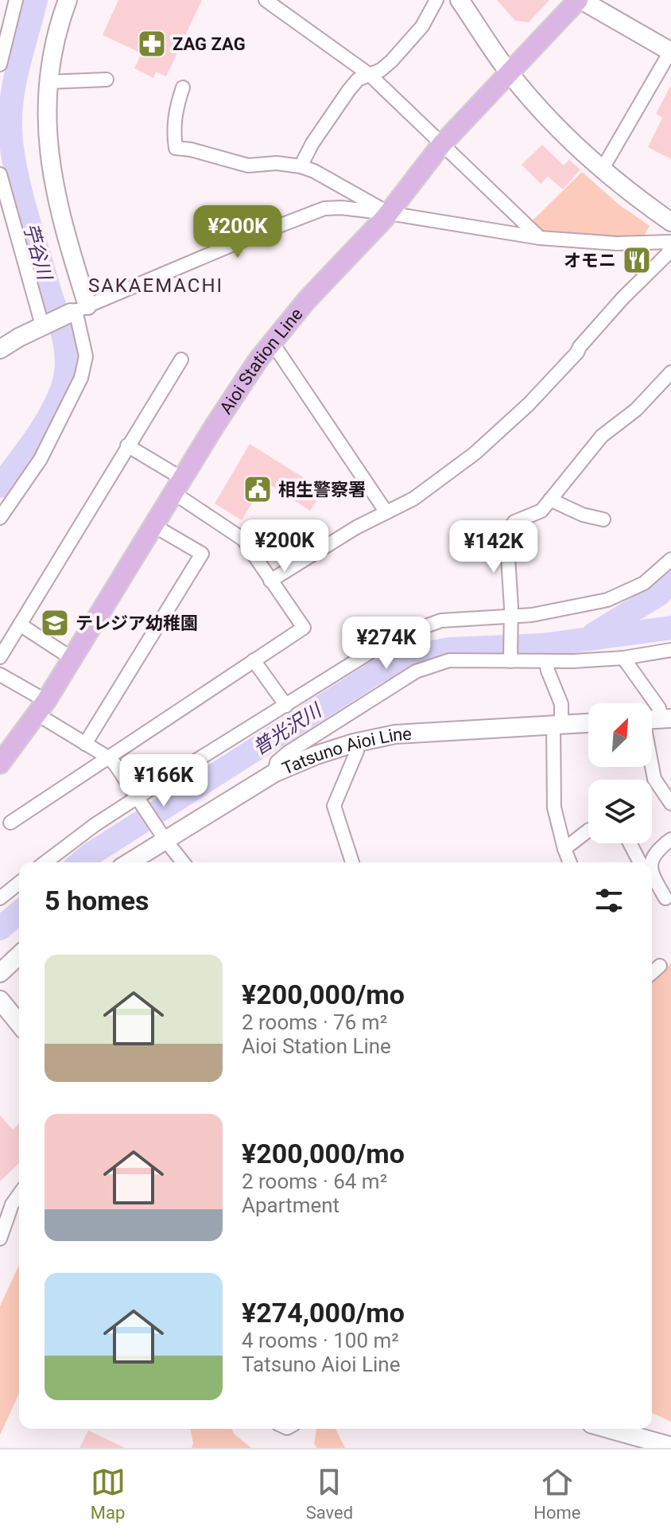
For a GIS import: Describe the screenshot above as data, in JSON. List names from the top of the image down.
{
  "streets": {
    "main road": ["Aioi Station Line"],
    "street": ["Tatsuno Aioi Line"]
  },
  "districts": ["SAKAEMACHI"],
  "water": ["苧谷川", "普光沢川"],
  "places": {
    "pharmacy": ["ZAG ZAG"],
    "restaurant": ["オモニ"],
    "public building": ["相生警察署"],
    "school or university": ["テレジア幼稚園"]
  },
  "north": "top right",
  "page": {
    "price": [
      "¥200K",
      "¥200K",
      "¥142K",
      "¥274K",
      "¥166K"
    ],
    "heading": "5 homes",
    "list": [
      {
        "name": "¥200,000/mo",
        "note": "2 rooms · 76 m² · Aioi Station Line"
      },
      {
        "name": "¥200,000/mo",
        "note": "2 rooms · 64 m² · Apartment"
      },
      {
        "name": "¥274,000/mo",
        "note": "4 rooms · 100 m² · Tatsuno Aioi Line"
      }
    ],
    "tabs": ["Map", "Saved", "Home"]
  }
}
